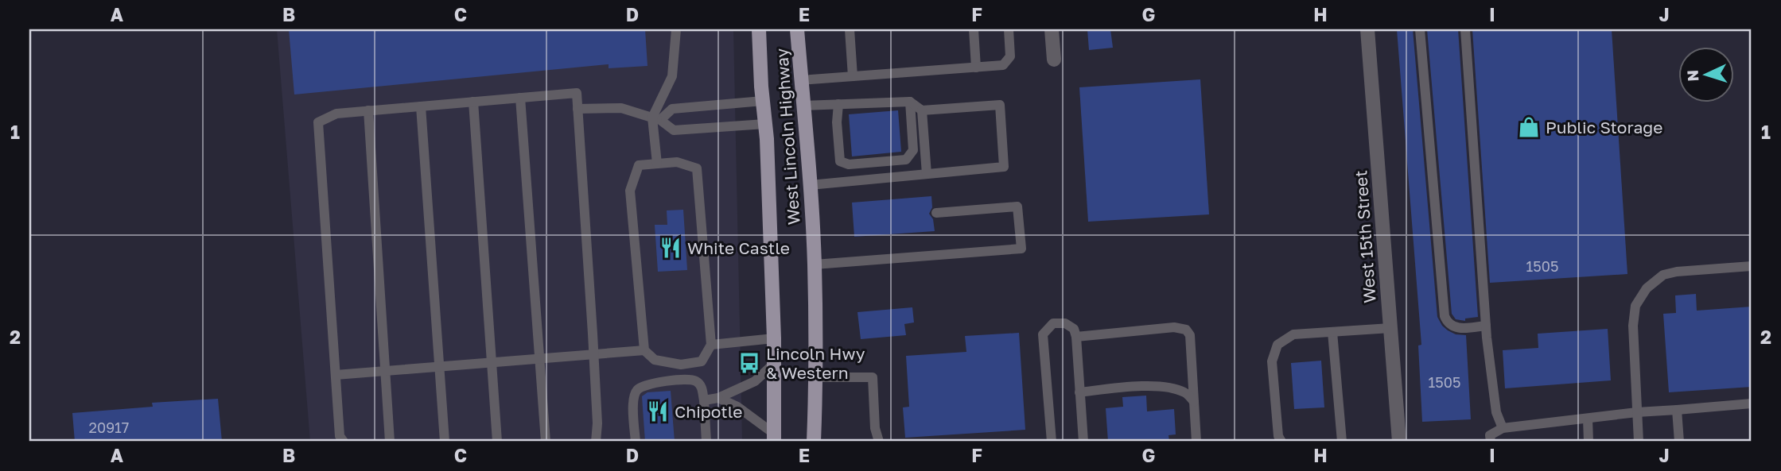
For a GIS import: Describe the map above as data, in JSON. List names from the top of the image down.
{
  "streets": {
    "main road": ["West Lincoln Highway"],
    "street": ["West 15th Street"]
  },
  "places": {
    "shop": ["Public Storage"],
    "restaurant": ["White Castle", "Chipotle"],
    "bus stop": ["Lincoln Hwy & Western"]
  },
  "house_numbers": ["1505", "1505", "20917"],
  "north": "left",
  "grid": {
    "columns": [
      "A",
      "B",
      "C",
      "D",
      "E",
      "F",
      "G",
      "H",
      "I",
      "J"
    ],
    "rows": ["1", "2"]
  }
}
